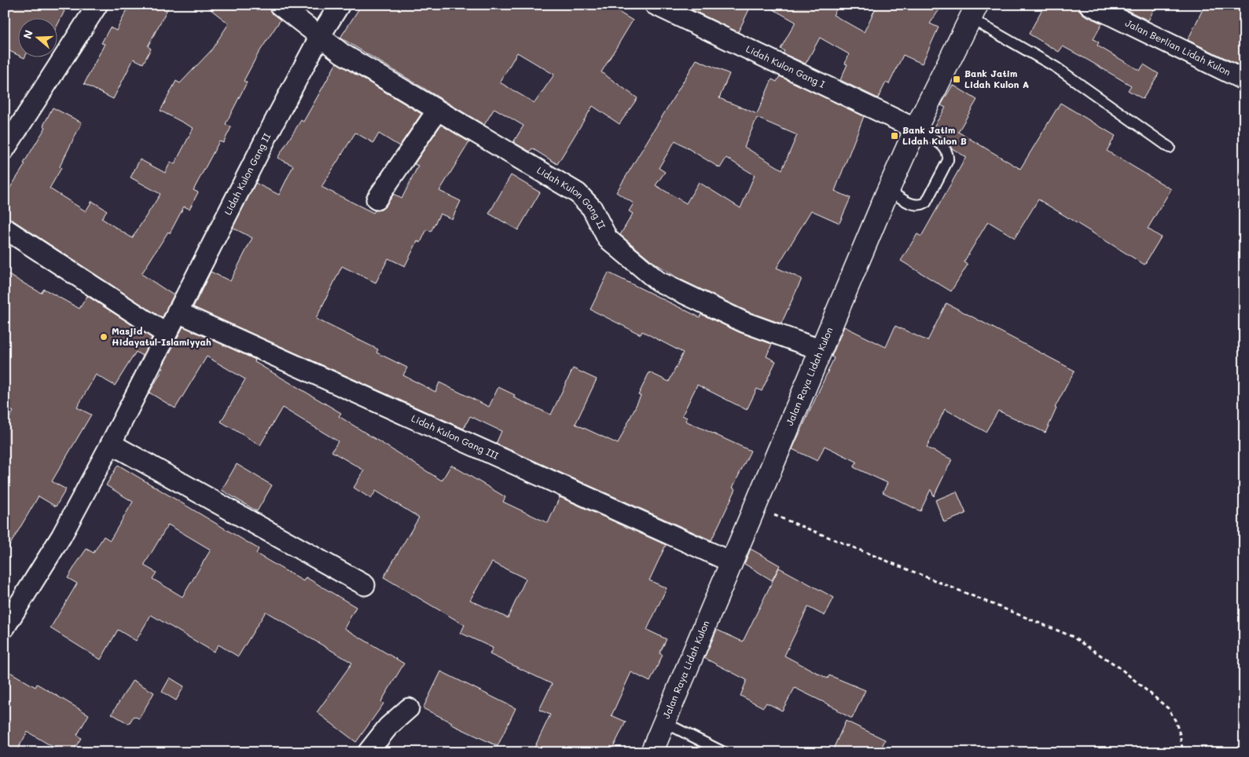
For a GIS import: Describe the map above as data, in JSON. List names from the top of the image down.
{
  "streets": {
    "main road": ["Jalan Raya Lidah Kulon"],
    "street": [
      "Jalan Berlian Lidah Kulon",
      "Lidah Kulon Gang I",
      "Lidah Kulon Gang II",
      "Lidah Kulon Gang III"
    ]
  },
  "crossings": [
    ["Lidah Kulon Gang I", "Jalan Raya Lidah Kulon"],
    ["Lidah Kulon Gang II", "Jalan Raya Lidah Kulon"],
    ["Lidah Kulon Gang II", "Lidah Kulon Gang III"],
    ["Jalan Raya Lidah Kulon", "Lidah Kulon Gang III"]
  ],
  "places": {
    "transit": ["Bank Jatim Lidah Kulon A", "Bank Jatim Lidah Kulon B"],
    "other": ["Masjid Hidayatul-Islamiyyah"]
  },
  "north": "left"
}
